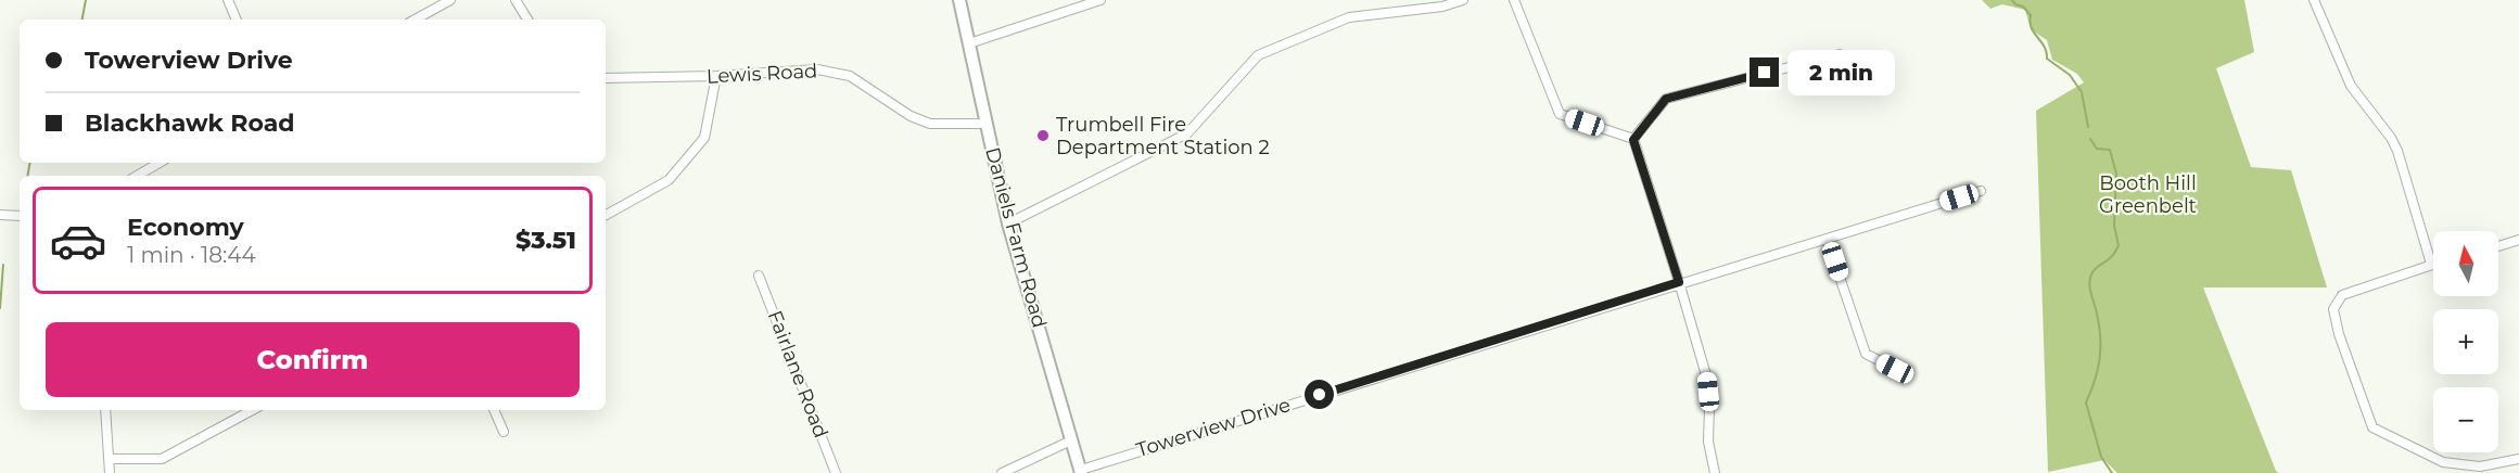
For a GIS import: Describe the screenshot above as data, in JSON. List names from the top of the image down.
{
  "streets": {
    "main road": ["Daniels Farm Road"],
    "street": ["Lewis Road", "Fairlane Road", "Towerview Drive"]
  },
  "crossings": [
    ["Lewis Road", "Daniels Farm Road"],
    ["Daniels Farm Road", "Towerview Drive"]
  ],
  "parks": ["Booth Hill Greenbelt"],
  "places": ["Trumbell Fire Department Station 2"],
  "north": "top",
  "page": {
    "banner": ["Towerview Drive", "Blackhawk Road"],
    "bubble": "2 min",
    "list": [
      {
        "name": "Economy",
        "note": "1 min · 18:44",
        "value": "$3.51"
      }
    ],
    "map_buttons": ["+", "−"],
    "buttons": "Confirm"
  }
}
